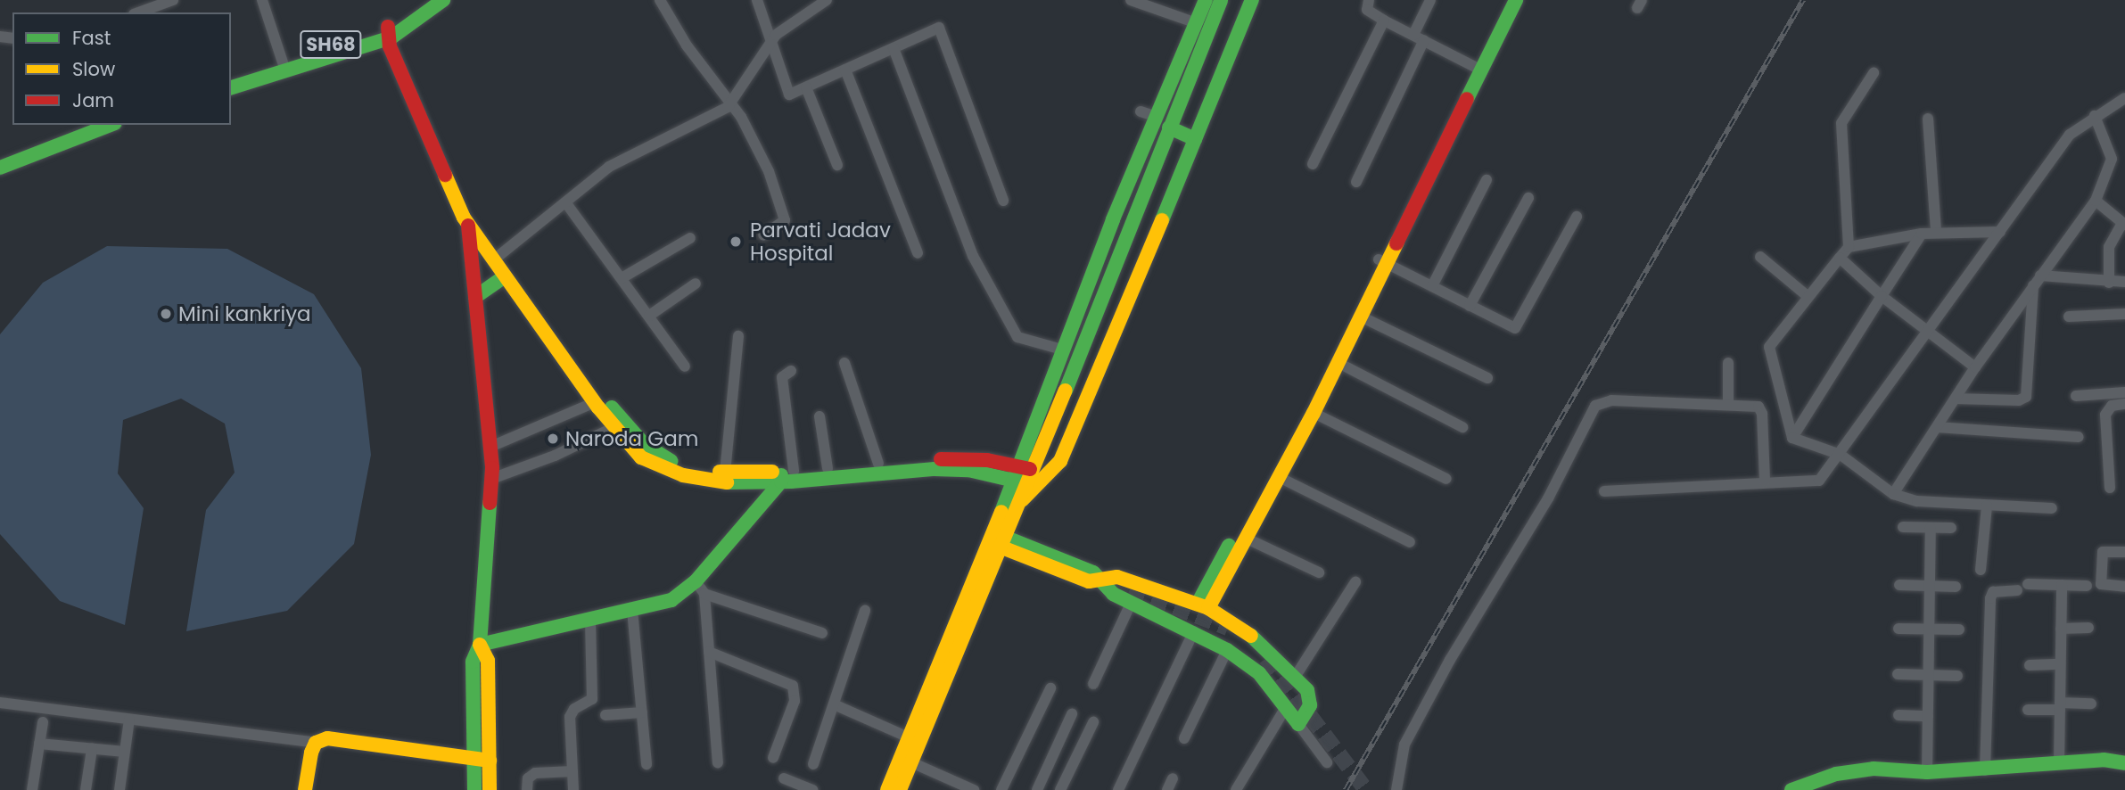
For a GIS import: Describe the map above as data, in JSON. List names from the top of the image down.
{
  "streets": {
    "street": ["SH68"]
  },
  "places": ["Parvati Jadav Hospital", "Mini kankriya", "Naroda Gam"],
  "legend": ["Fast", "Slow", "Jam"]
}
